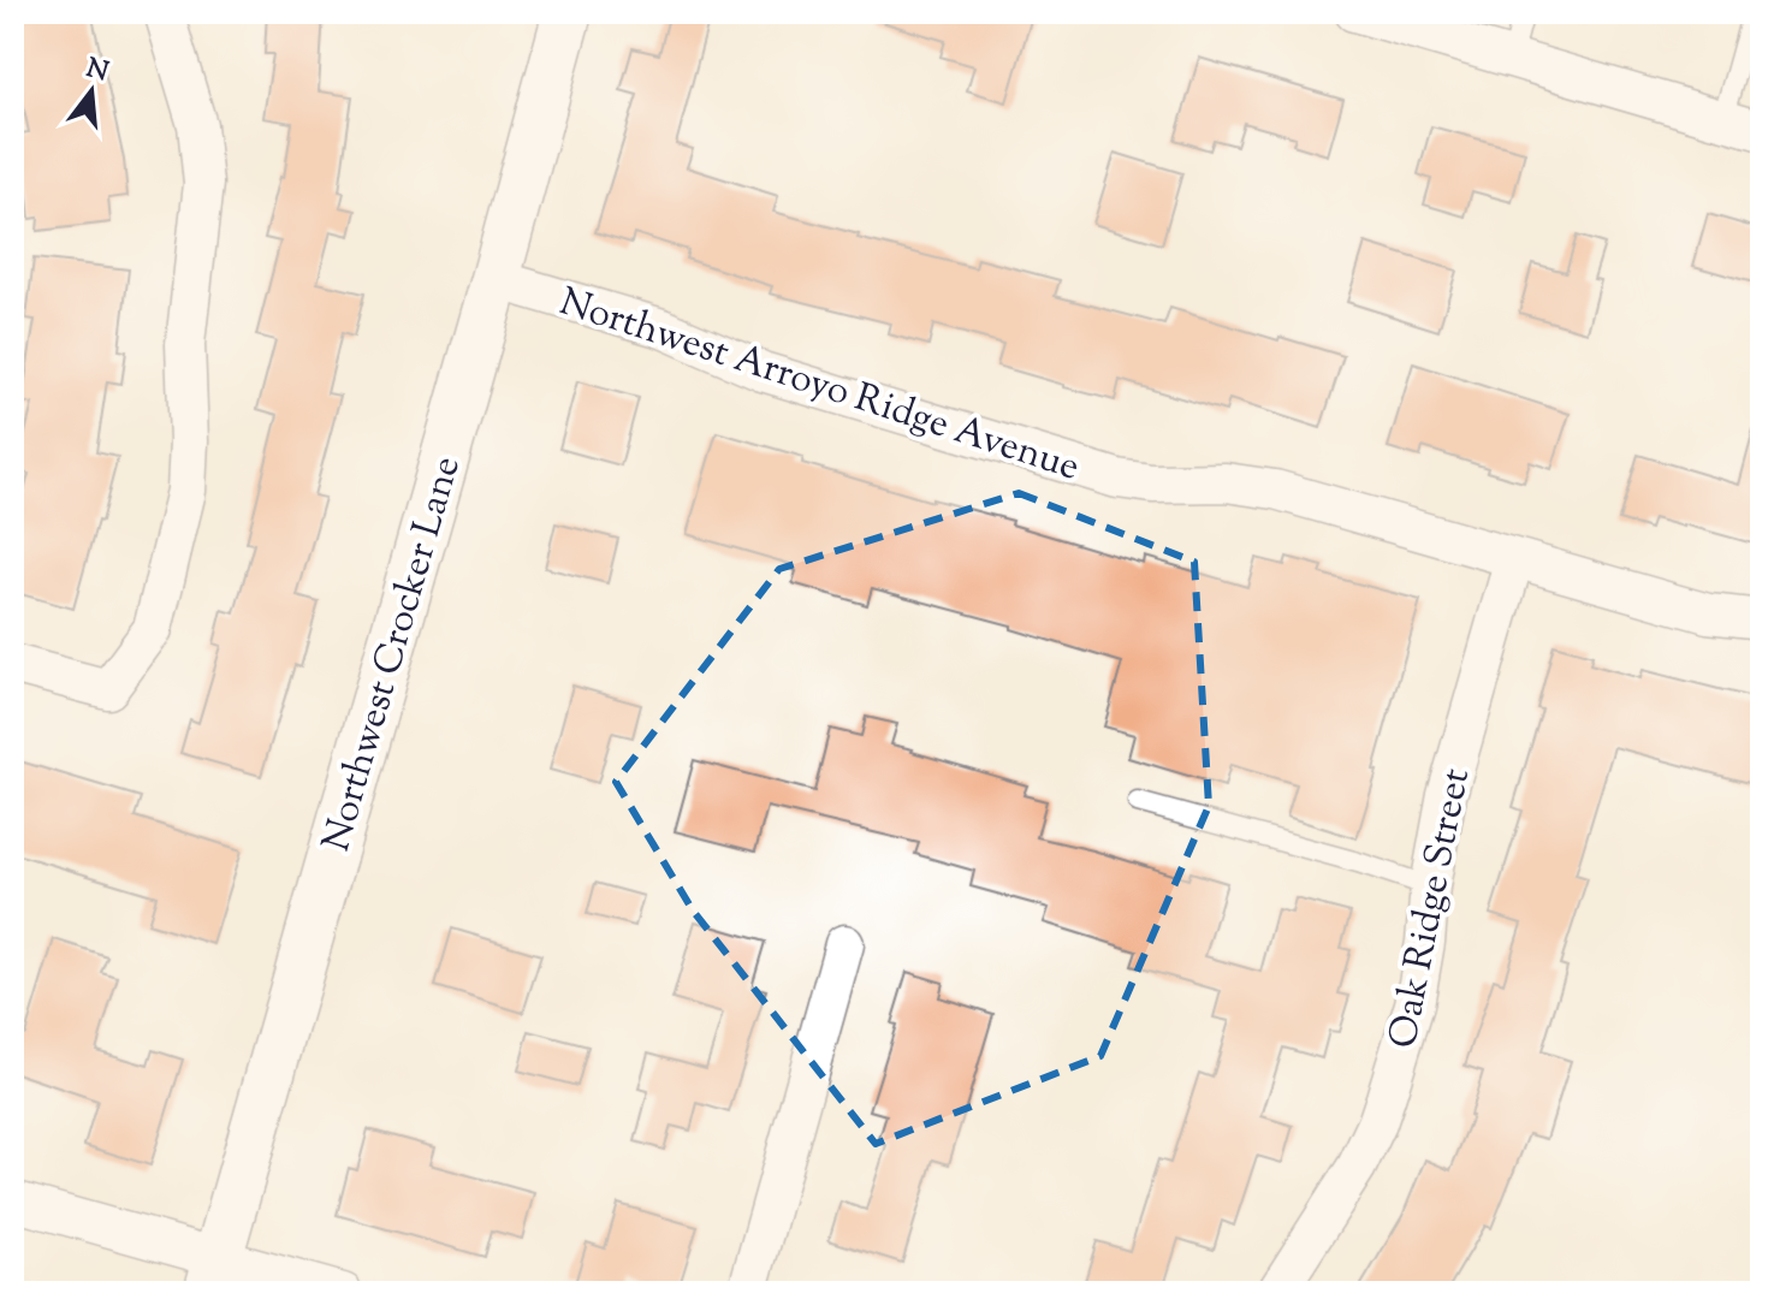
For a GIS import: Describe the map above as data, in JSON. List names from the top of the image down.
{
  "streets": {
    "street": ["Northwest Arroyo Ridge Avenue", "Northwest Crocker Lane", "Oak Ridge Street"]
  },
  "crossings": [
    ["Northwest Arroyo Ridge Avenue", "Northwest Crocker Lane"],
    ["Northwest Arroyo Ridge Avenue", "Oak Ridge Street"]
  ],
  "north": "top"
}
